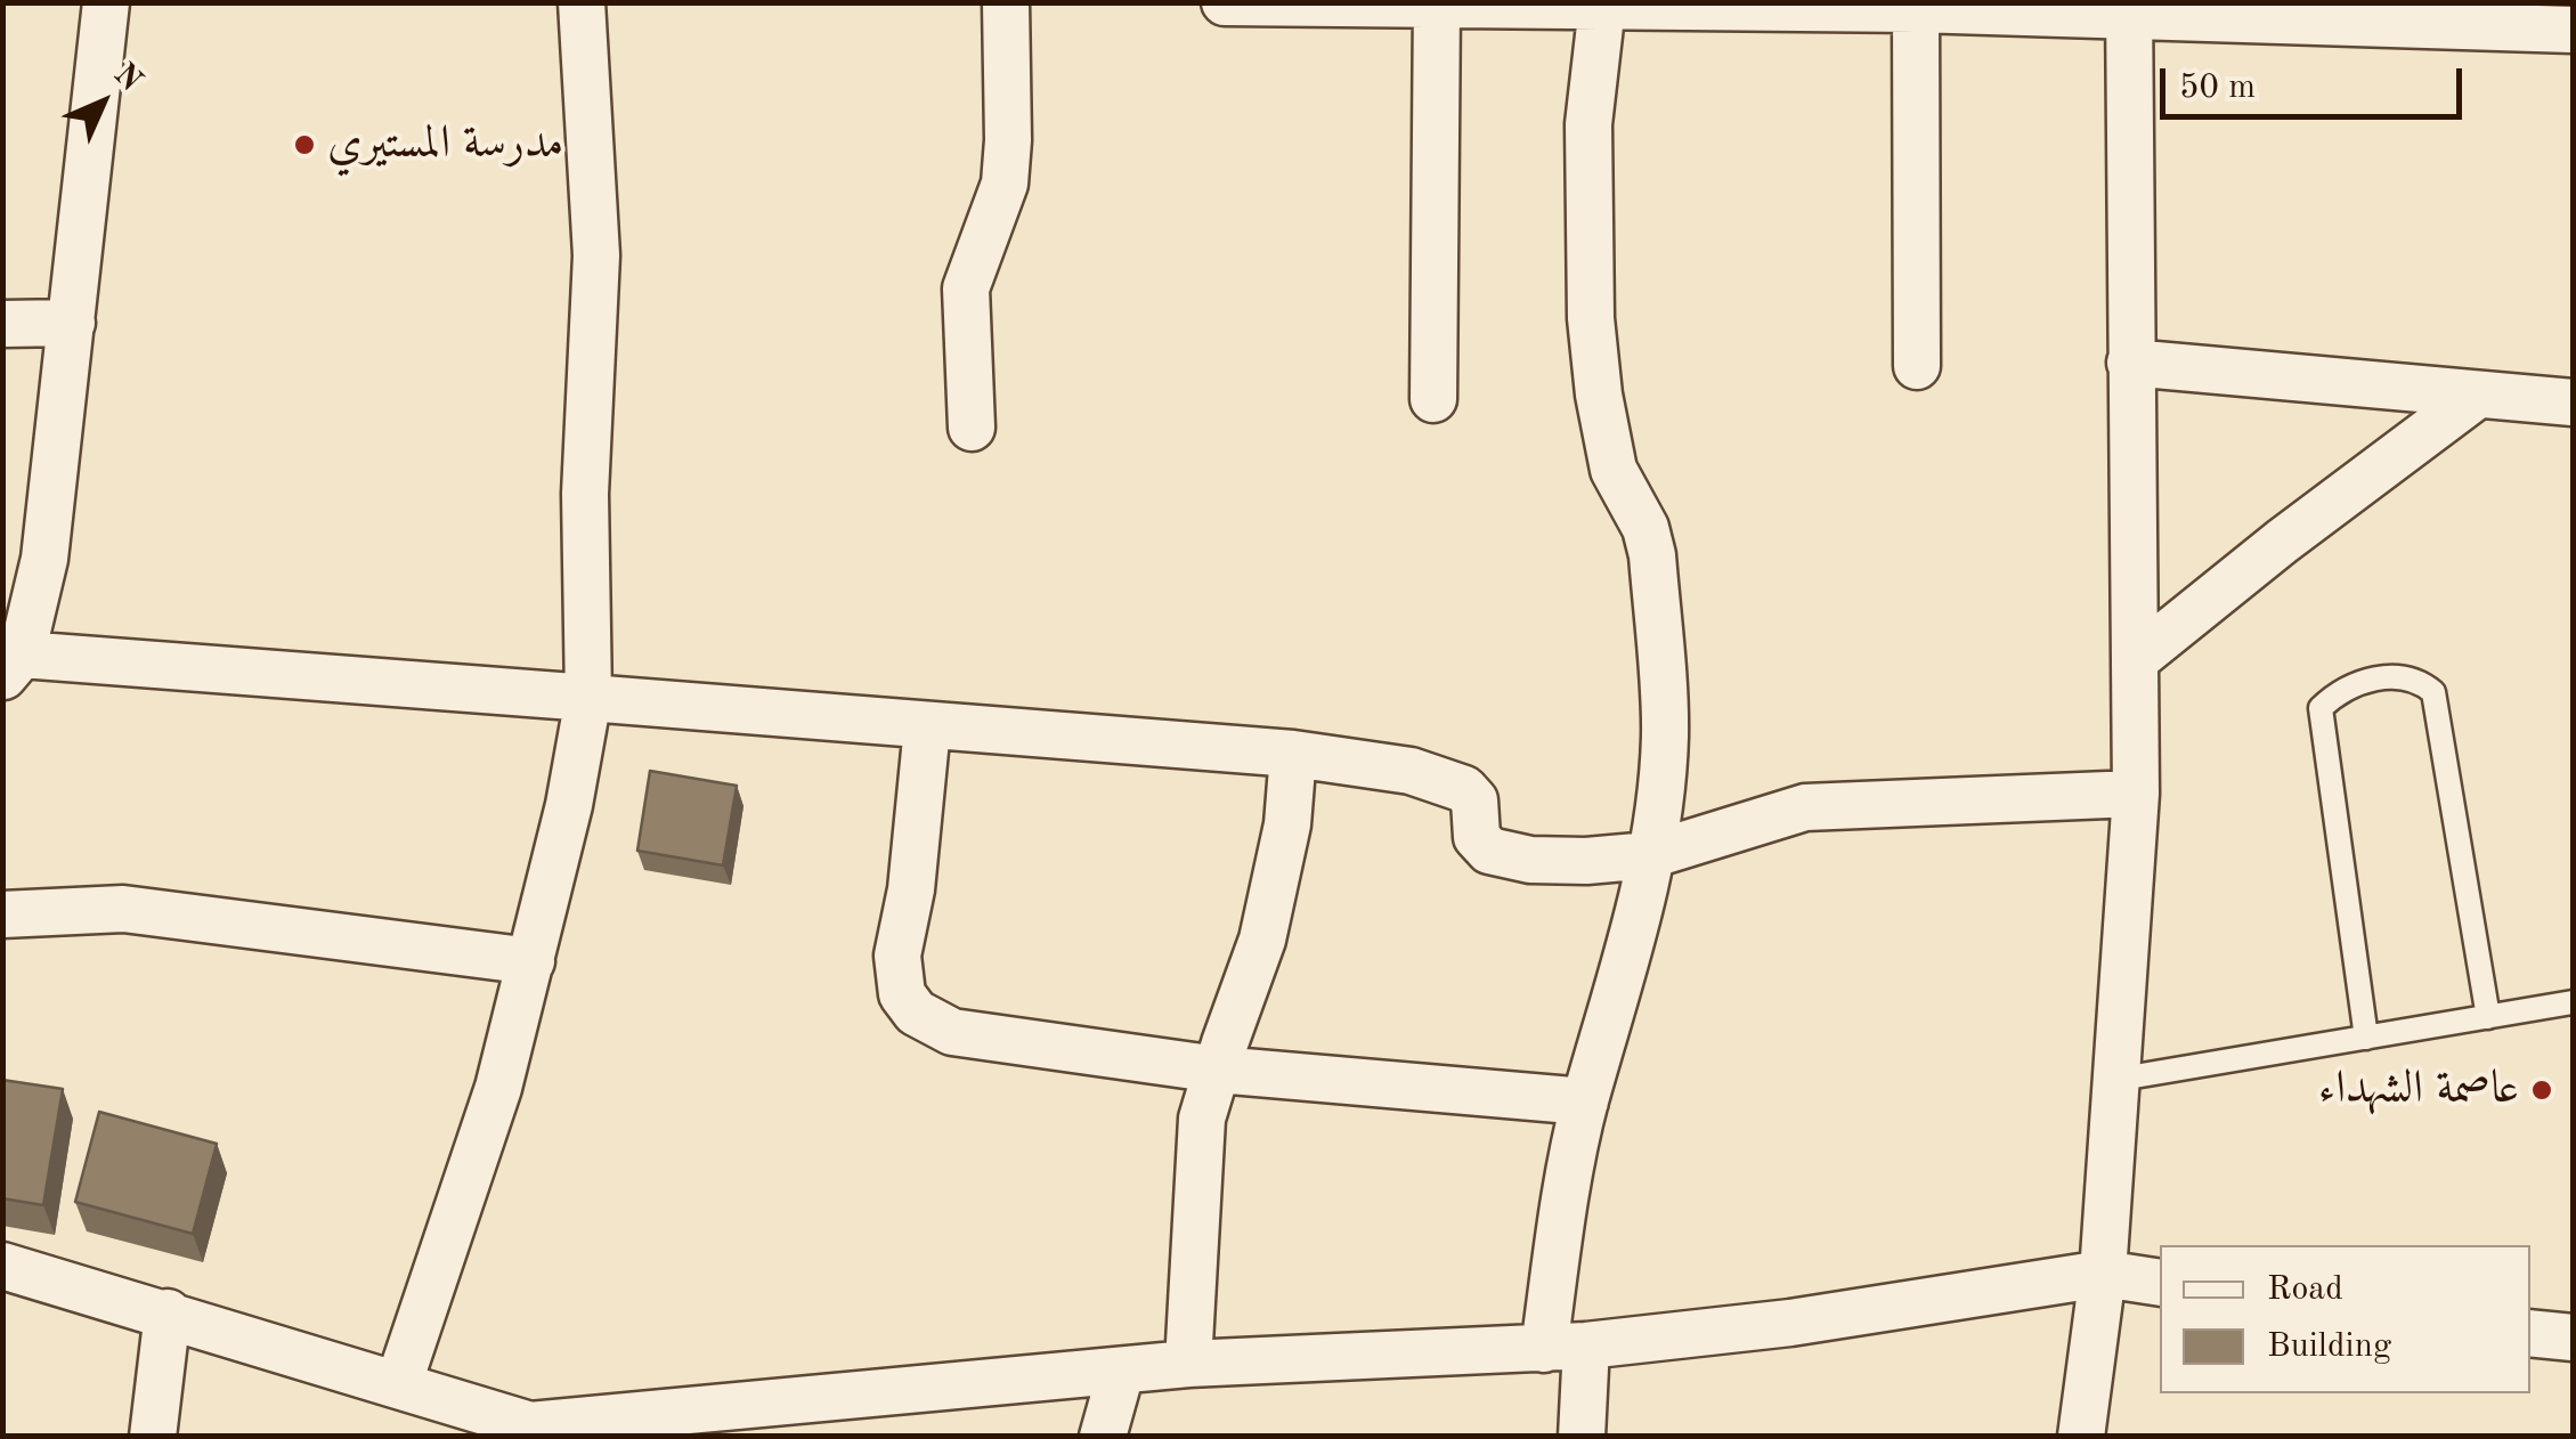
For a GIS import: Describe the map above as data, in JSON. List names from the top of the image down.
{
  "places": ["مدرسة المستيري", "عاصمة الشهداء"],
  "legend": ["Road", "Building"],
  "scale_bar": "50 m",
  "north": "top right"
}
